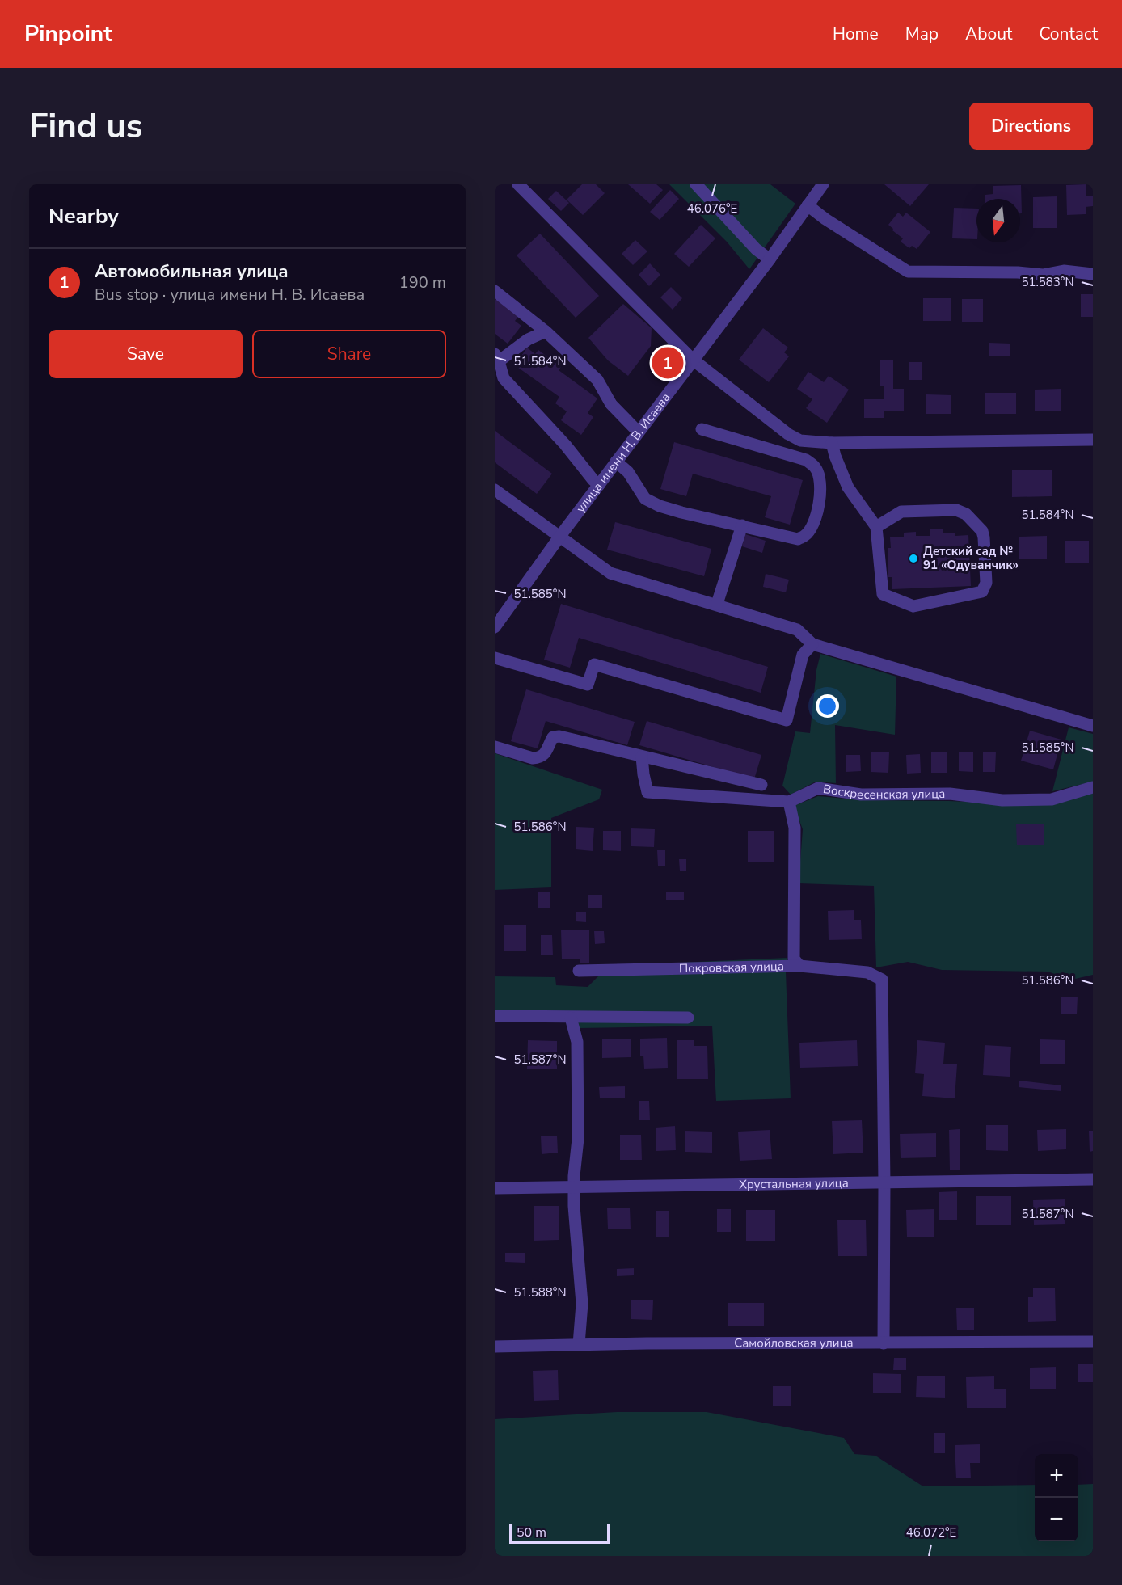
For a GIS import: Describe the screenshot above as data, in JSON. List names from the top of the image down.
{
  "streets": {
    "street": [
      "улица имени Н. В. Исаева",
      "Воскресенская улица",
      "Покровская улица",
      "Хрустальная улица",
      "Самойловская улица"
    ]
  },
  "crossings": [
    ["Покровская улица", "Хрустальная улица"]
  ],
  "places": ["Детский сад № 91 «Одуванчик»"],
  "scale_bar": "50 m",
  "north": "bottom",
  "page": {
    "header": "Pinpoint",
    "nav": [
      "Home",
      "Map",
      "About",
      "Contact"
    ],
    "buttons": [
      "Directions",
      ["Save", "Share"]
    ],
    "title": "Find us",
    "heading": "Nearby",
    "list": [
      {
        "mark": "1",
        "name": "Автомобильная улица",
        "note": "Bus stop · улица имени Н. В. Исаева",
        "value": "190 m"
      }
    ],
    "pins": "1",
    "map_buttons": ["+", "−"],
    "scale": "50 m"
  },
  "coordinates": [
    "46.076°E",
    "51.583°N",
    "51.584°N",
    "51.585°N",
    "51.586°N",
    "51.587°N",
    "51.588°N",
    "46.072°E"
  ]
}
